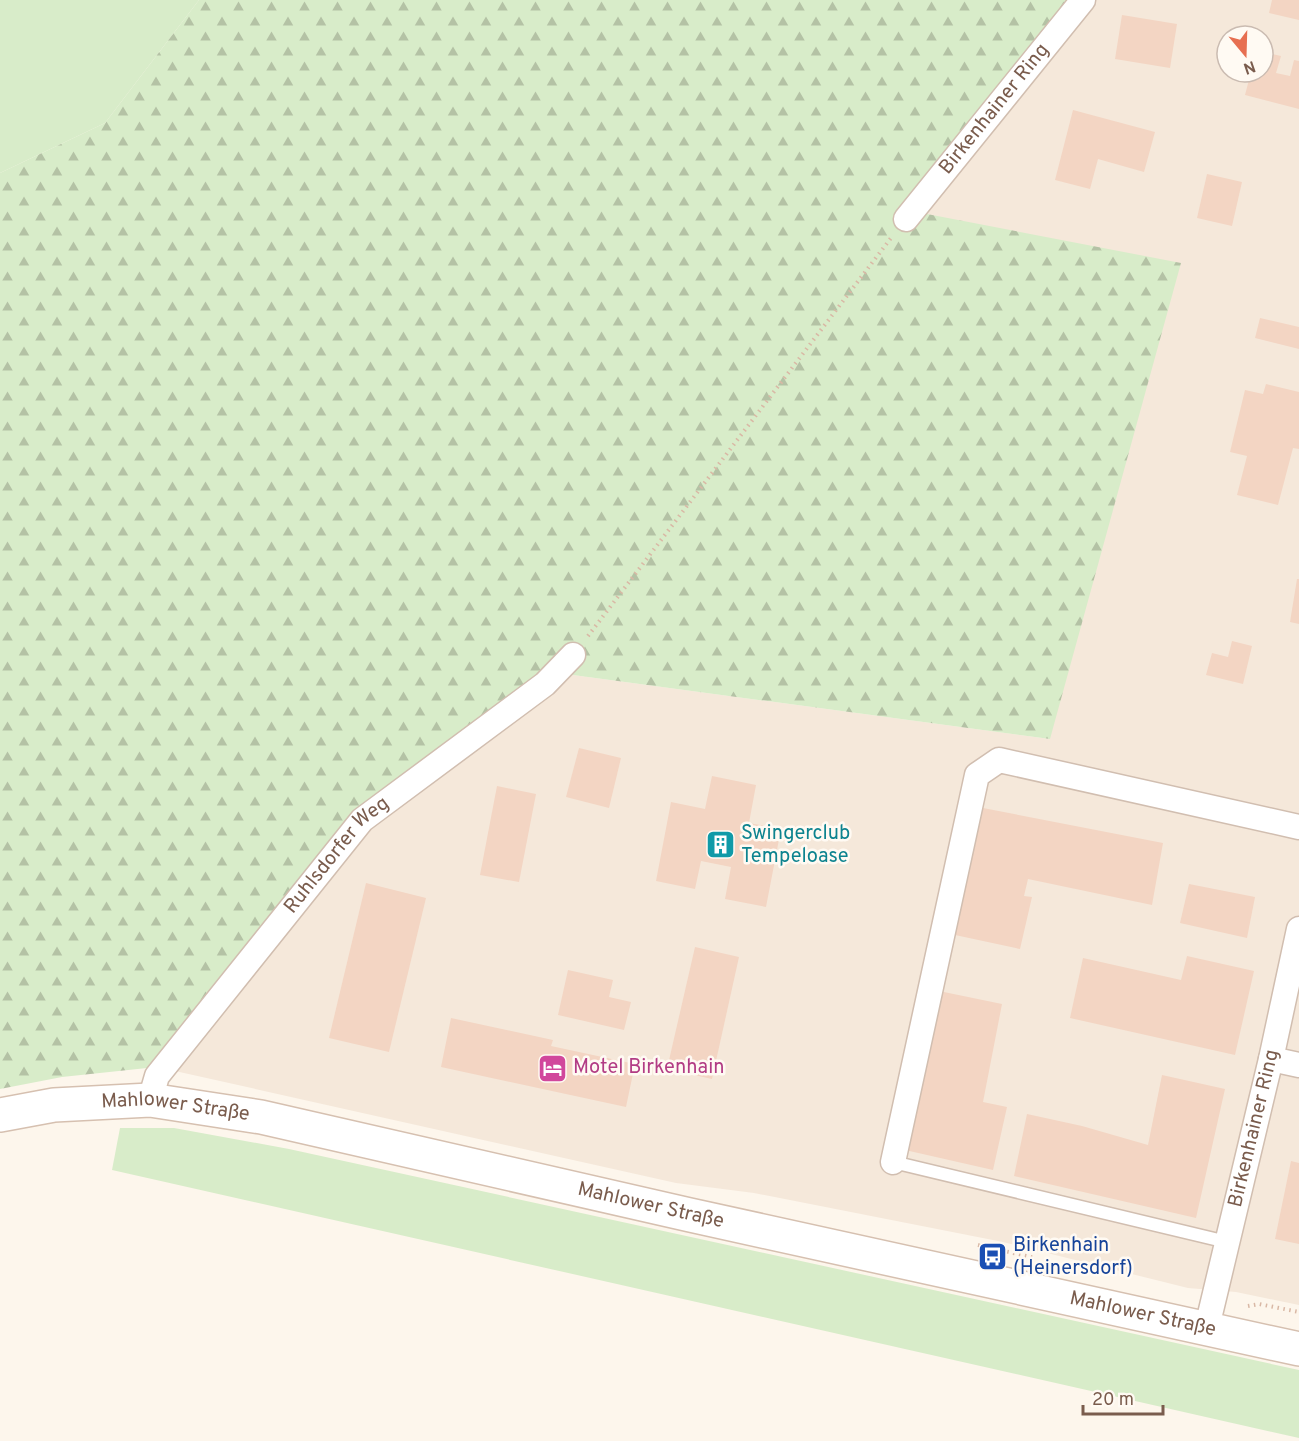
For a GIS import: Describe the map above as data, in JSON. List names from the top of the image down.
{
  "streets": {
    "main road": ["Mahlower Straße"],
    "street": ["Birkenhainer Ring", "Ruhlsdorfer Weg"]
  },
  "crossings": [
    ["Birkenhainer Ring", "Mahlower Straße"],
    ["Ruhlsdorfer Weg", "Mahlower Straße"]
  ],
  "places": {
    "building": ["Swingerclub Tempeloase"],
    "hotel": ["Motel Birkenhain"],
    "bus stop": ["Birkenhain (Heinersdorf)"]
  },
  "scale_bar": "20 m",
  "north": "bottom"
}
